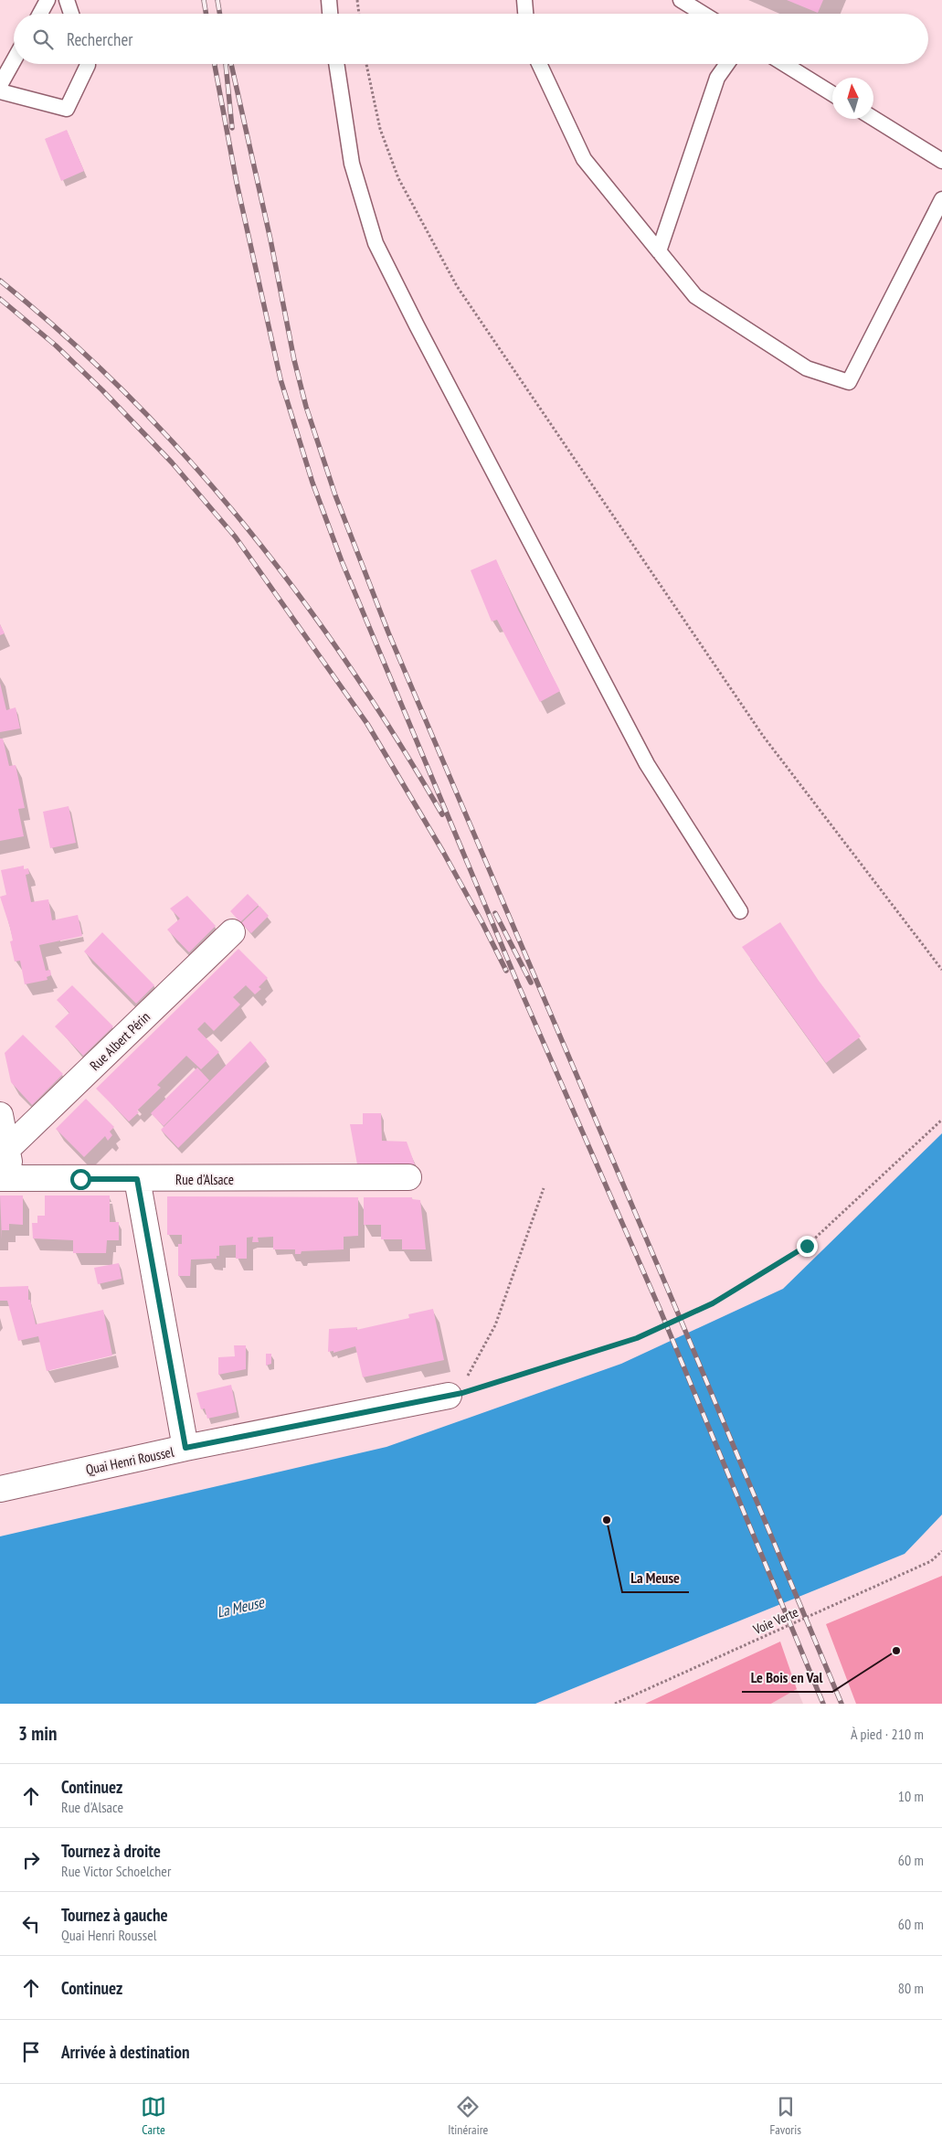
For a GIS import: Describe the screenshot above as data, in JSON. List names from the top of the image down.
{
  "streets": {
    "street": ["Rue Albert Périn", "Rue d'Alsace", "Quai Henri Roussel"],
    "path": ["Voie Verte"]
  },
  "water": ["La Meuse"],
  "places": ["La Meuse", "Le Bois en Val"],
  "north": "top",
  "page": {
    "search": "Rechercher",
    "heading": ["3 min", "À pied · 210 m"],
    "list": [
      ["Continuez", "Rue d'Alsace", "10 m"],
      ["Tournez à droite", "Rue Victor Schoelcher", "60 m"],
      ["Tournez à gauche", "Quai Henri Roussel", "60 m"],
      ["Continuez", "80 m"],
      "Arrivée à destination"
    ],
    "nav": ["Carte", "Itinéraire", "Favoris"]
  }
}
